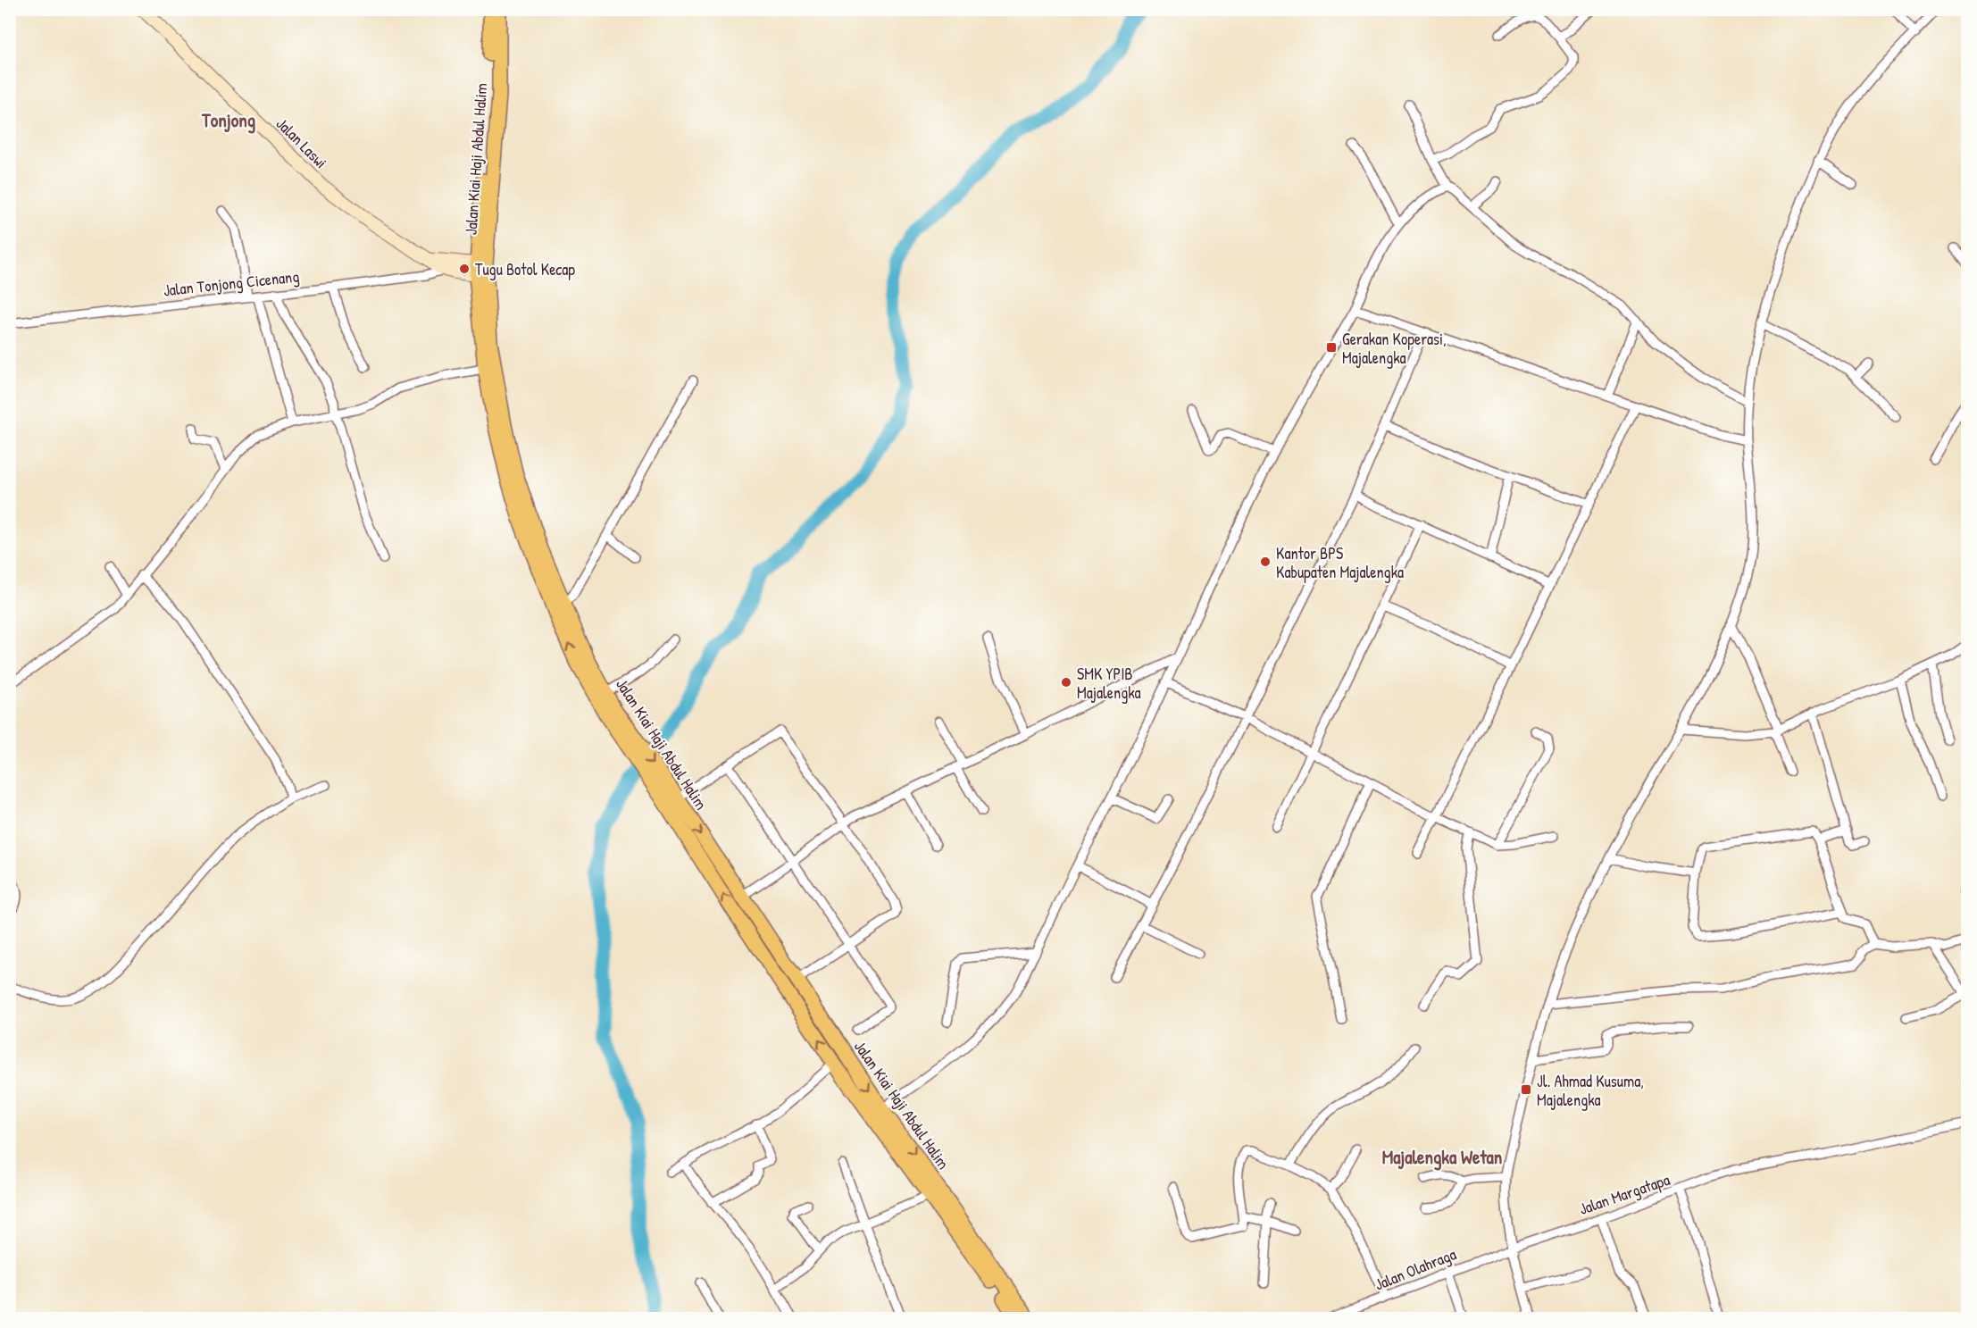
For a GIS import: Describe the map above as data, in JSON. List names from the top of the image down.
{
  "streets": {
    "main road": ["Jalan Laswi", "Jalan Kiai Haji Abdul Halim"],
    "street": ["Jalan Tonjong Cicenang", "Jalan Margatapa", "Jalan Olahraga"]
  },
  "crossings": [
    ["Jalan Laswi", "Jalan Kiai Haji Abdul Halim"],
    ["Jalan Laswi", "Jalan Tonjong Cicenang"],
    ["Jalan Margatapa", "Jalan Olahraga"]
  ],
  "districts": ["Tonjong", "Majalengka Wetan"],
  "places": {
    "other": ["Tugu Botol Kecap", "Kantor BPS Kabupaten Majalengka", "SMK YPIB Majalengka"],
    "transit": ["Gerakan Koperasi, Majalengka", "Jl. Ahmad Kusuma, Majalengka"]
  }
}
